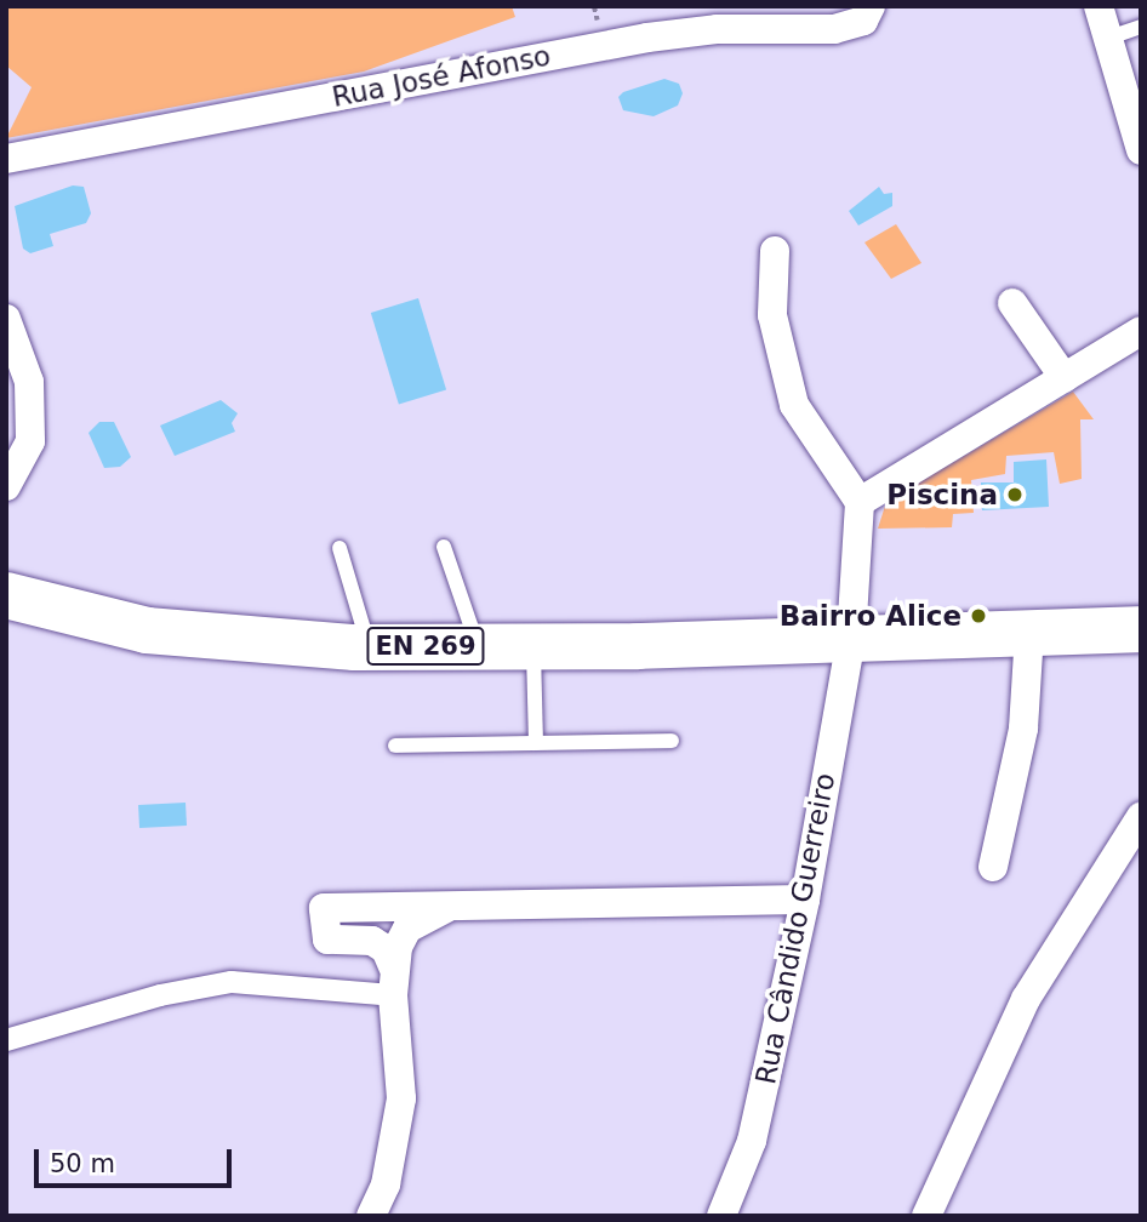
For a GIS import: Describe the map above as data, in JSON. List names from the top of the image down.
{
  "streets": {
    "main road": ["EN 269"],
    "street": ["Rua José Afonso", "Rua Cândido Guerreiro"]
  },
  "crossings": [
    ["EN 269", "Rua Cândido Guerreiro"]
  ],
  "places": ["Piscina", "Bairro Alice"],
  "scale_bar": "50 m"
}
